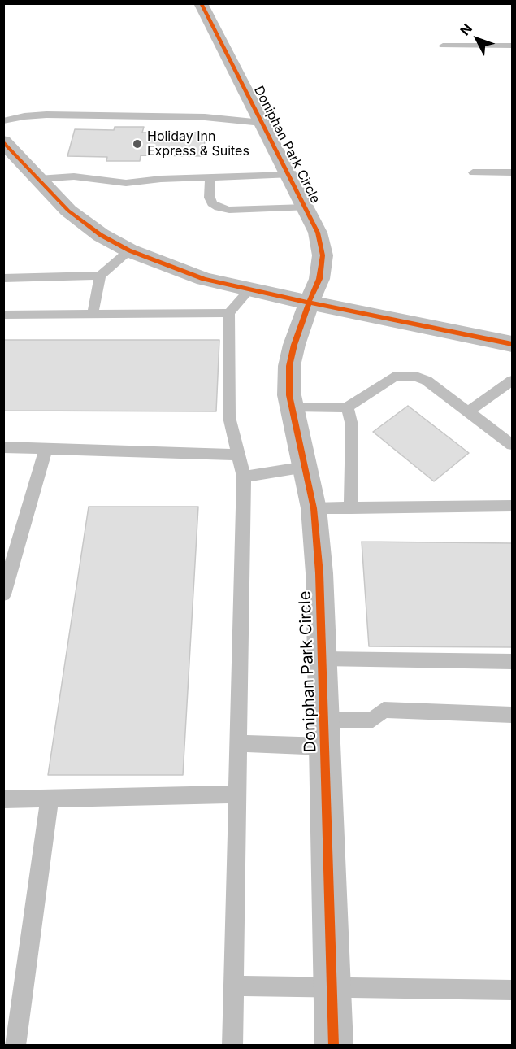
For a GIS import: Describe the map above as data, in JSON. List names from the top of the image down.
{
  "streets": {
    "street": ["Doniphan Park Circle"]
  },
  "places": ["Holiday Inn Express & Suites"],
  "north": "top left"
}
